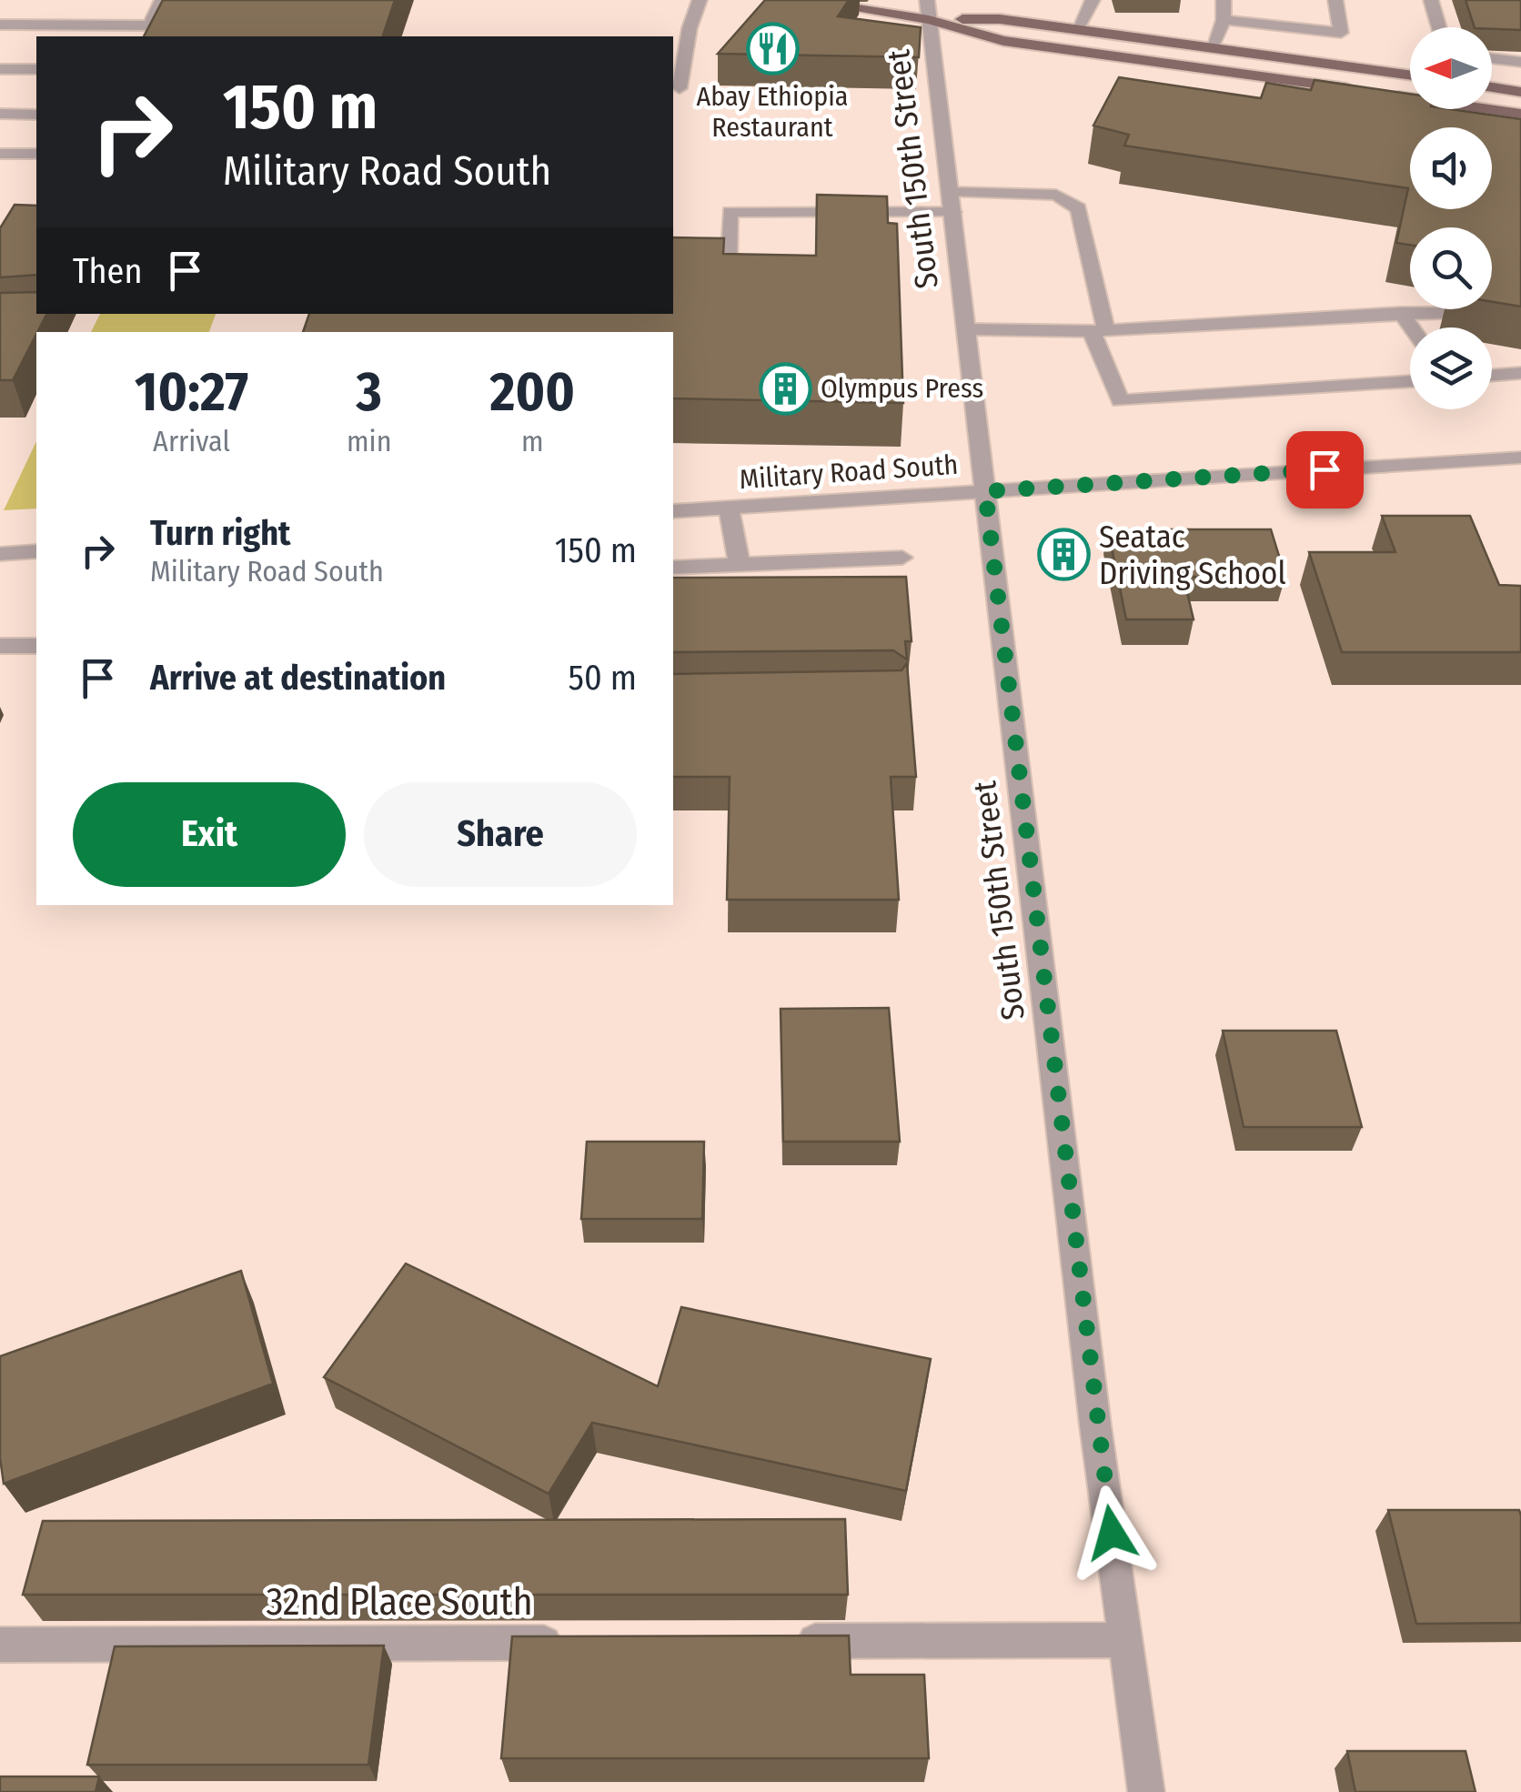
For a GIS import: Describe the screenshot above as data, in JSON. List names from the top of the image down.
{
  "streets": {
    "street": ["South 150th Street", "Military Road South", "32nd Place South"]
  },
  "crossings": [
    ["South 150th Street", "Military Road South"]
  ],
  "places": {
    "restaurant": ["Abay Ethiopia Restaurant"],
    "building": ["Olympus Press", "Seatac Driving School"]
  },
  "north": "left",
  "page": {
    "turn": ["150 m", "Military Road South"],
    "then": "Then",
    "eta": [
      "10:27",
      "Arrival",
      "3",
      "min",
      "200",
      "m"
    ],
    "list": [
      {
        "name": "Turn right",
        "note": "Military Road South",
        "value": "150 m"
      },
      {
        "name": "Arrive at destination",
        "value": "50 m"
      }
    ],
    "buttons": ["Exit", "Share"]
  }
}
